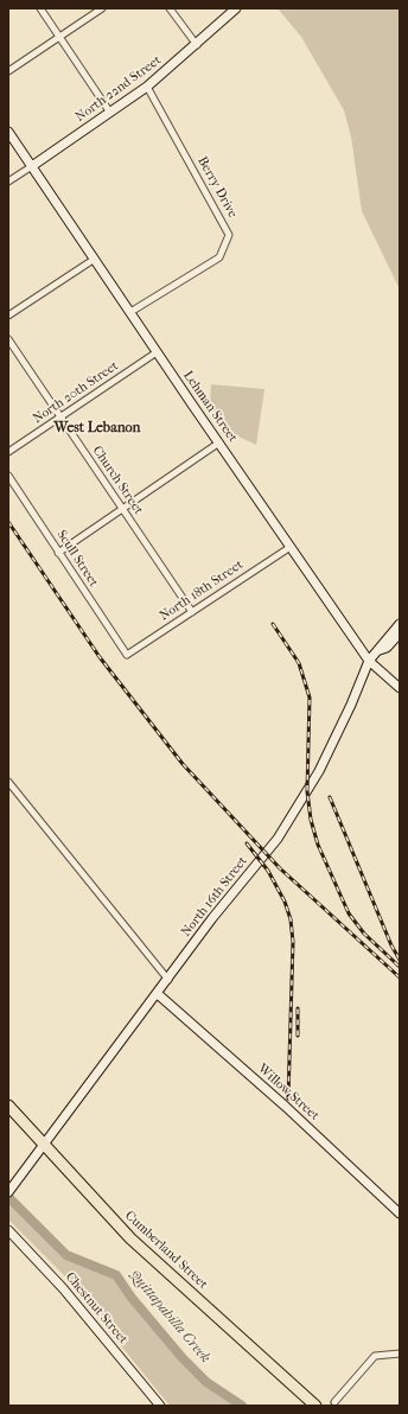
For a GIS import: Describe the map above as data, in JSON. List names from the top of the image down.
{
  "streets": {
    "highway": ["Cumberland Street"],
    "main road": [
      "North 22nd Street",
      "Lehman Street",
      "North 16th Street",
      "Willow Street",
      "Chestnut Street"
    ],
    "street": [
      "Berry Drive",
      "North 20th Street",
      "Church Street",
      "Scull Street",
      "North 18th Street"
    ]
  },
  "crossings": [
    ["North 22nd Street", "Berry Drive"],
    ["North 22nd Street", "Lehman Street"],
    ["Berry Drive", "Lehman Street"],
    ["North 20th Street", "Lehman Street"],
    ["North 20th Street", "Church Street"],
    ["Lehman Street", "North 18th Street"],
    ["Lehman Street", "North 16th Street"],
    ["Church Street", "North 18th Street"],
    ["Scull Street", "North 18th Street"],
    ["North 16th Street", "Willow Street"],
    ["North 16th Street", "Cumberland Street"]
  ],
  "districts": ["West Lebanon"],
  "water": ["Quittapahilla Creek"]
}
